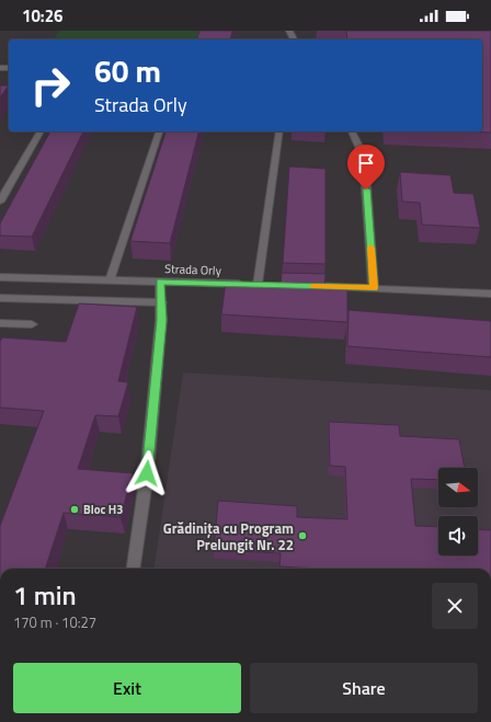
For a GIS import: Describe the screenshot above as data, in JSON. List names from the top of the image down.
{
  "streets": {
    "street": ["Strada Orly"]
  },
  "places": ["Bloc H3", "Grădinița cu Program Prelungit Nr. 22"],
  "north": "right",
  "page": {
    "status": "10:26",
    "turn": ["60 m", "Strada Orly"],
    "heading": ["1 min", "170 m · 10:27"],
    "buttons": ["Exit", "Share"]
  }
}
